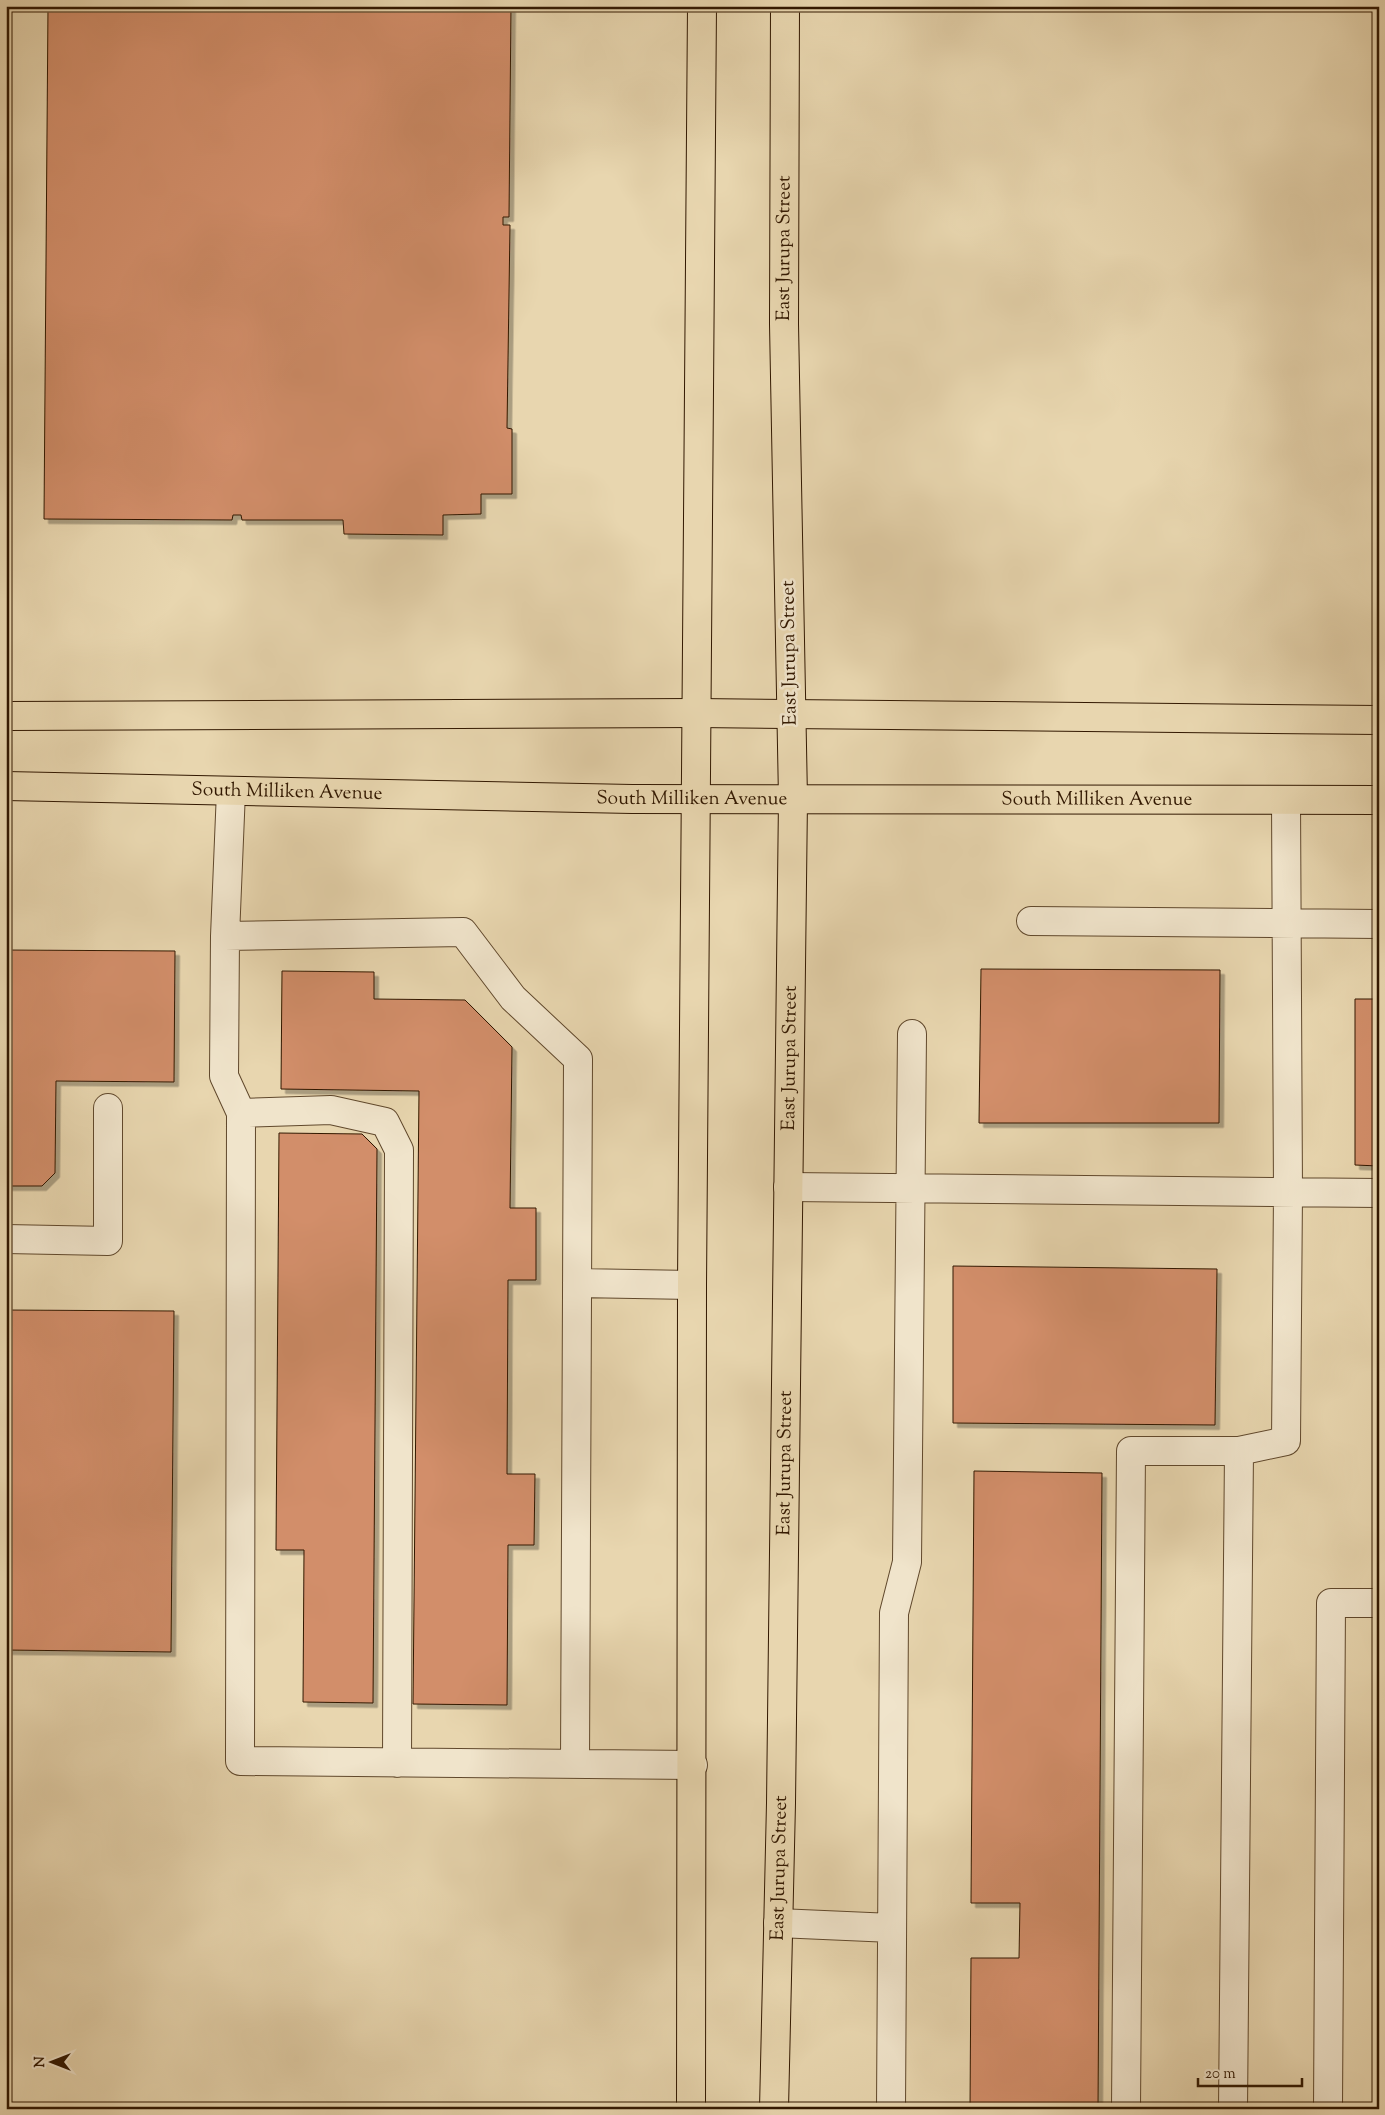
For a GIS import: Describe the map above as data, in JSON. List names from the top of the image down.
{
  "streets": {
    "main road": ["East Jurupa Street", "South Milliken Avenue"]
  },
  "crossings": [
    ["East Jurupa Street", "South Milliken Avenue"]
  ],
  "scale_bar": "20 m",
  "north": "left"
}
